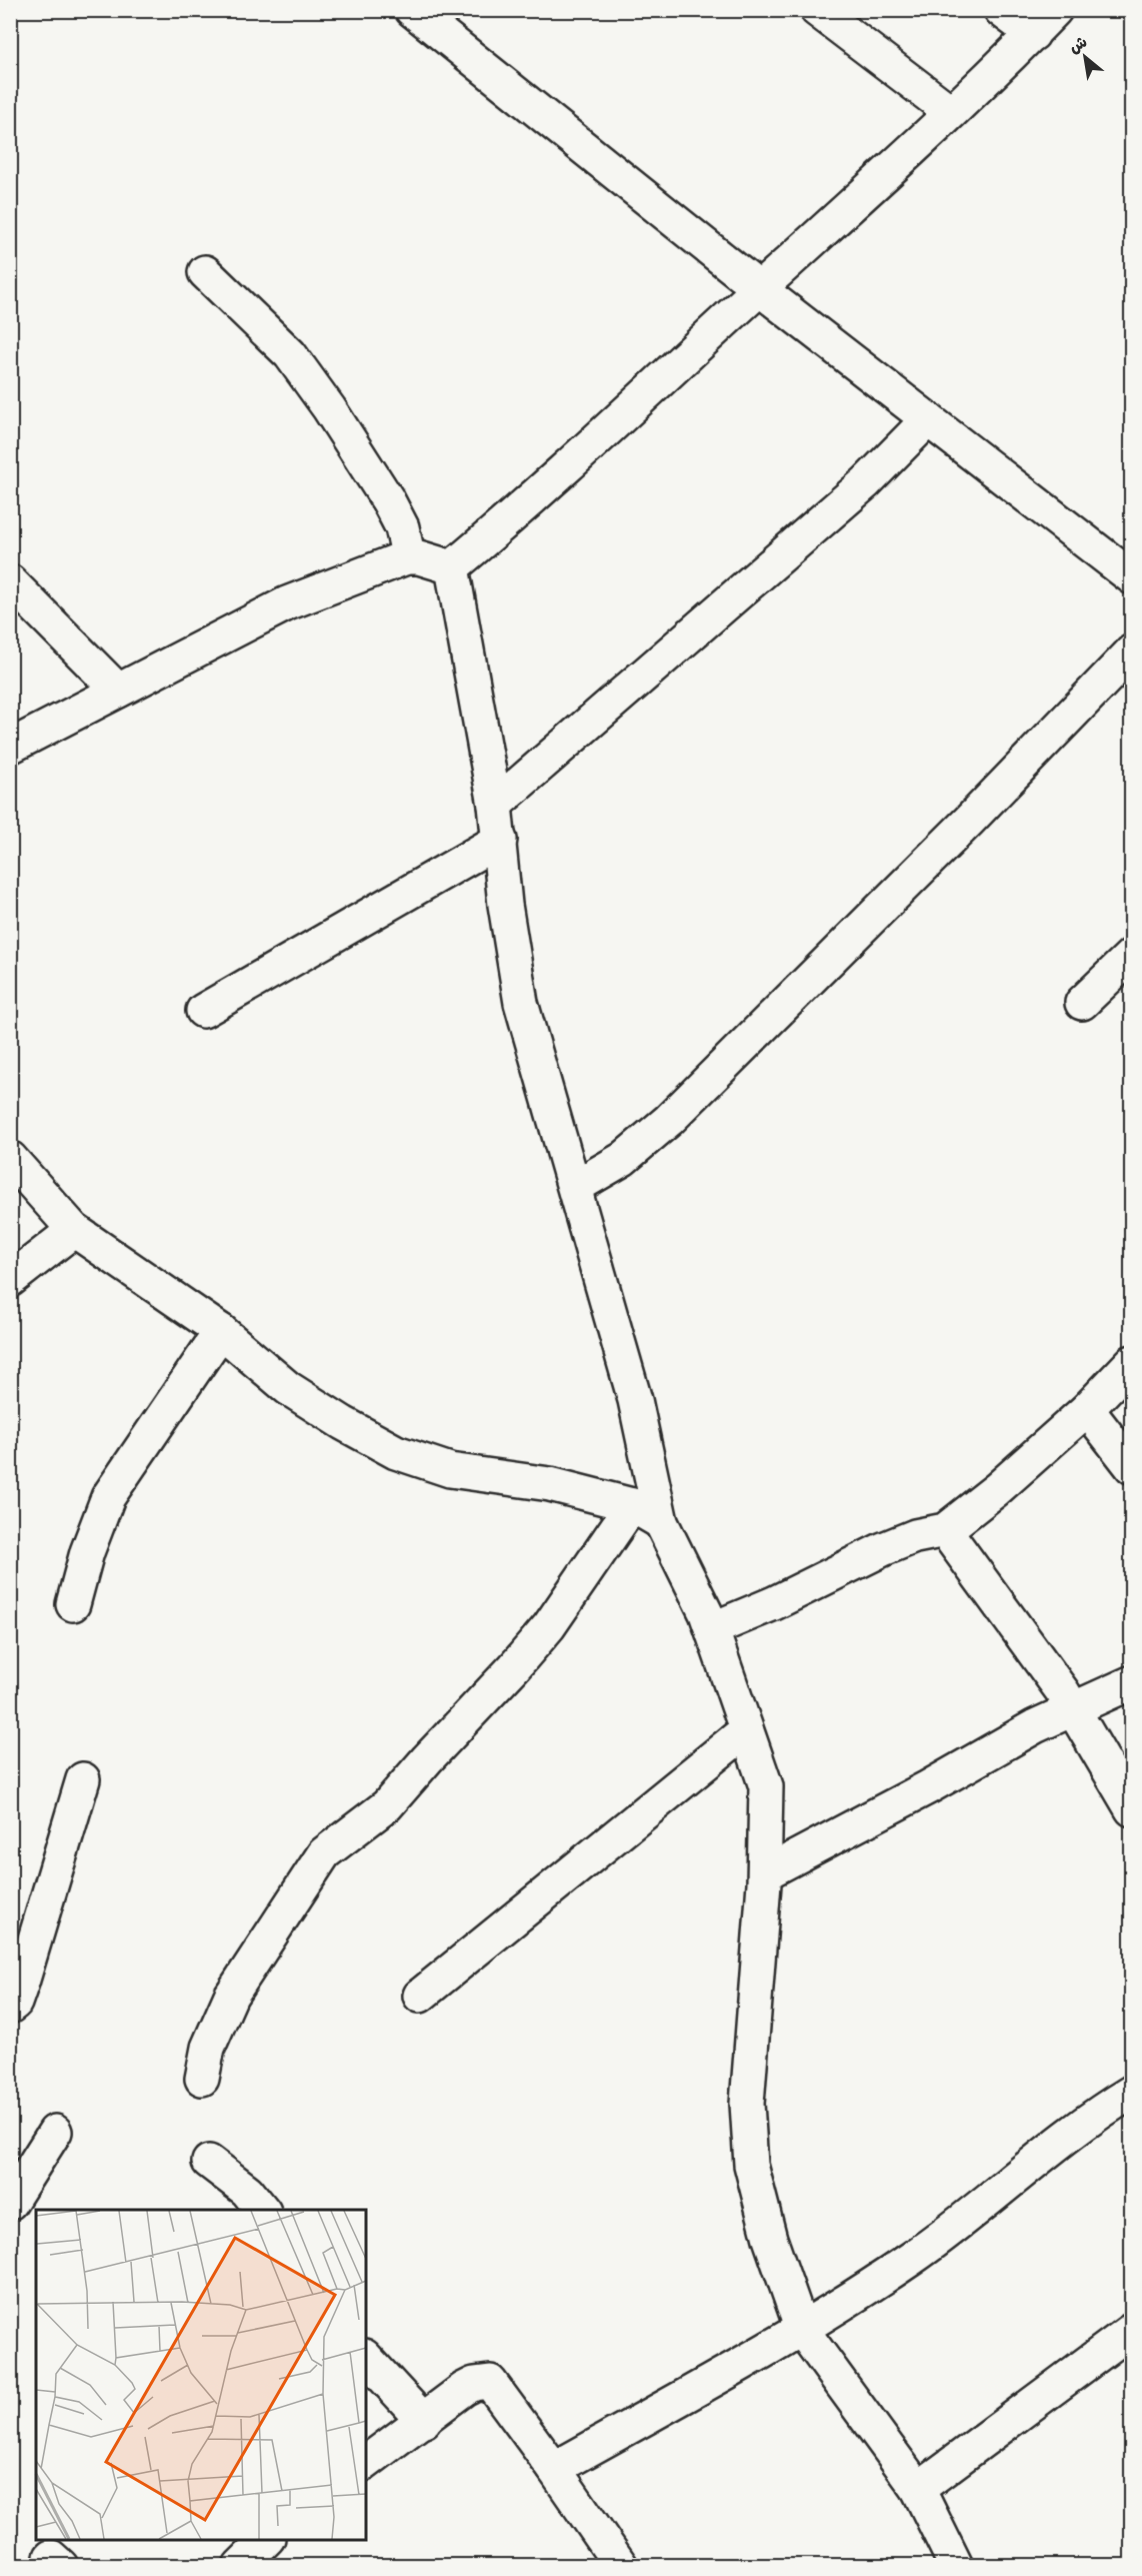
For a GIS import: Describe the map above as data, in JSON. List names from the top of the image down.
{
  "north": "top left"
}
